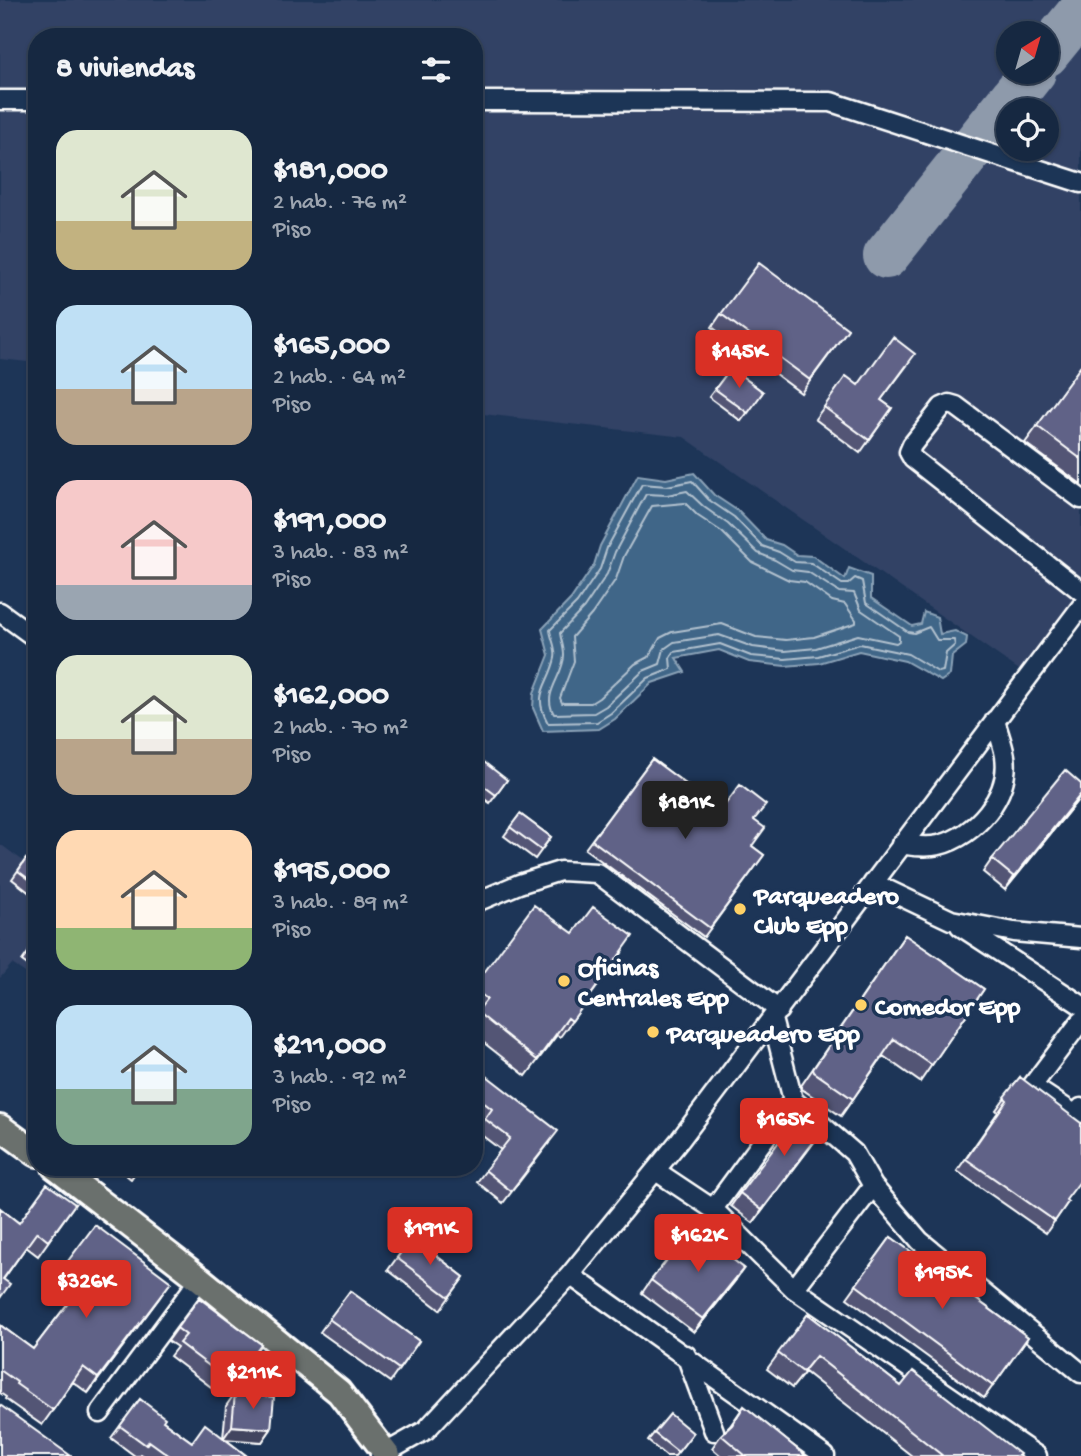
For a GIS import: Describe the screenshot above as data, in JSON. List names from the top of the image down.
{
  "places": [
    "Parqueadero Club Epp",
    "Oficinas Centrales Epp",
    "Comedor Epp",
    "Parqueadero Epp"
  ],
  "north": "top right",
  "page": {
    "heading": "8 viviendas",
    "list": [
      {
        "name": "$181,000",
        "note": "2 hab. · 76 m² · Piso"
      },
      {
        "name": "$165,000",
        "note": "2 hab. · 64 m² · Piso"
      },
      {
        "name": "$191,000",
        "note": "3 hab. · 83 m² · Piso"
      },
      {
        "name": "$162,000",
        "note": "2 hab. · 70 m² · Piso"
      },
      {
        "name": "$195,000",
        "note": "3 hab. · 89 m² · Piso"
      },
      {
        "name": "$211,000",
        "note": "3 hab. · 92 m² · Piso"
      }
    ],
    "price": [
      "$145K",
      "$181K",
      "$165K",
      "$191K",
      "$162K",
      "$195K",
      "$326K",
      "$211K"
    ]
  }
}
